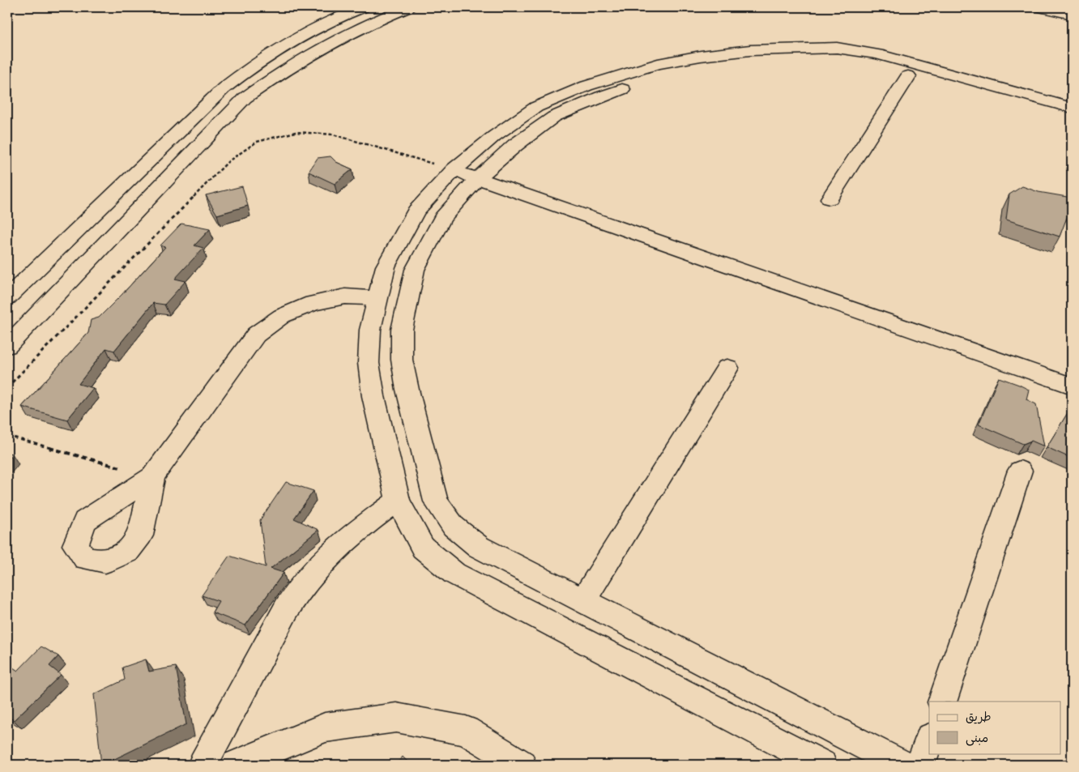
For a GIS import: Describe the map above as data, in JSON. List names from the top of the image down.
{
  "legend": ["طريق", "مبنى"]
}
